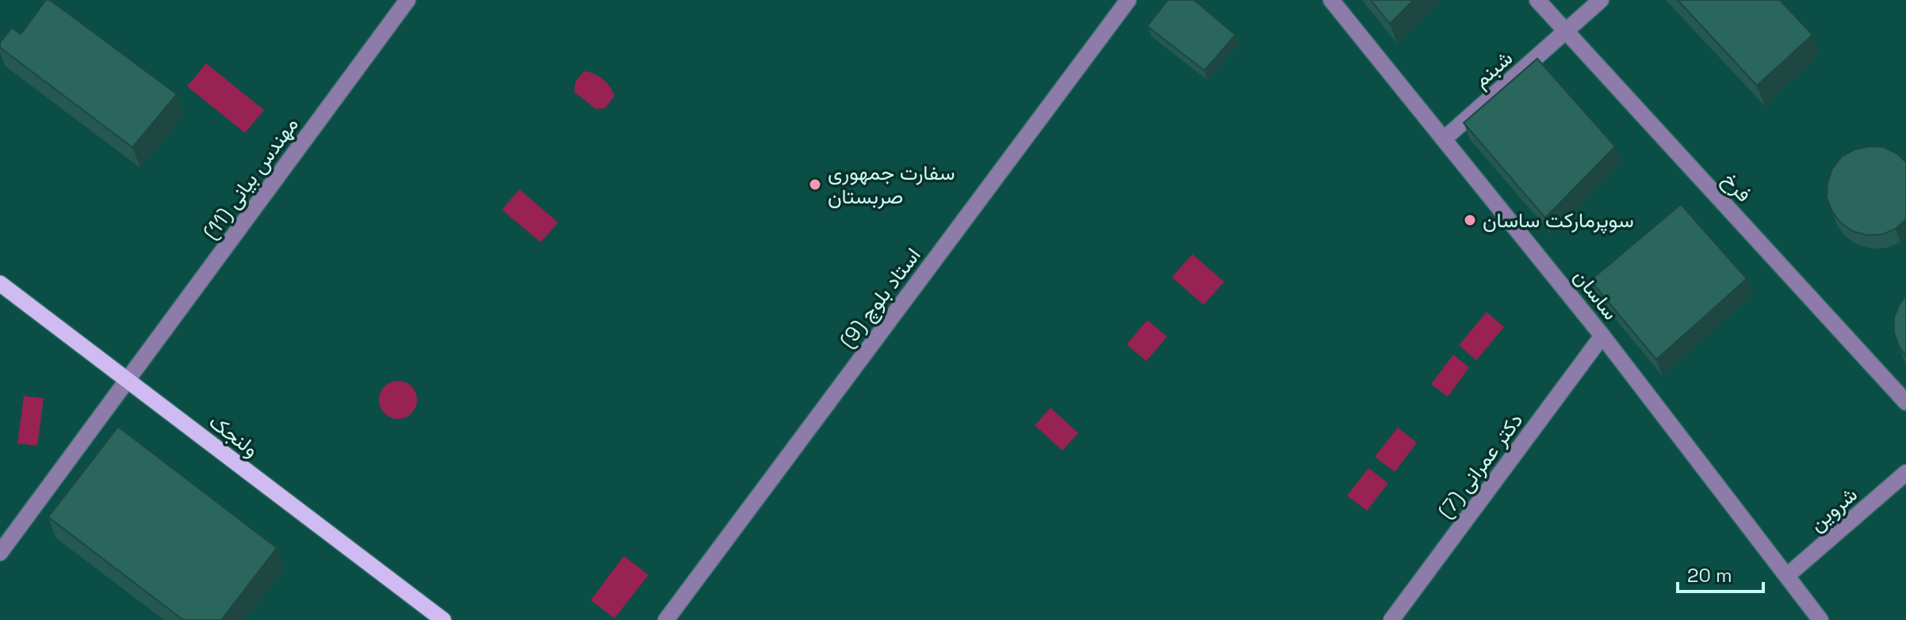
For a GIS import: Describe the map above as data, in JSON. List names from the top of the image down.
{
  "streets": {
    "main road": ["ولنجک"],
    "street": [
      "شبنم",
      "مهندس بیانی (11)",
      "فرخ",
      "ساسان",
      "استاد بلوچ (9)",
      "دکتر عمرانی (7)",
      "شروین"
    ]
  },
  "crossings": [
    ["شبنم", "فرخ"],
    ["شبنم", "ساسان"],
    ["مهندس بیانی (11)", "ولنجک"],
    ["ساسان", "دکتر عمرانی (7)"],
    ["ساسان", "شروین"]
  ],
  "places": ["سفارت جمهوری صربستان", "سوپرمارکت ساسان"],
  "scale_bar": "20 m"
}
